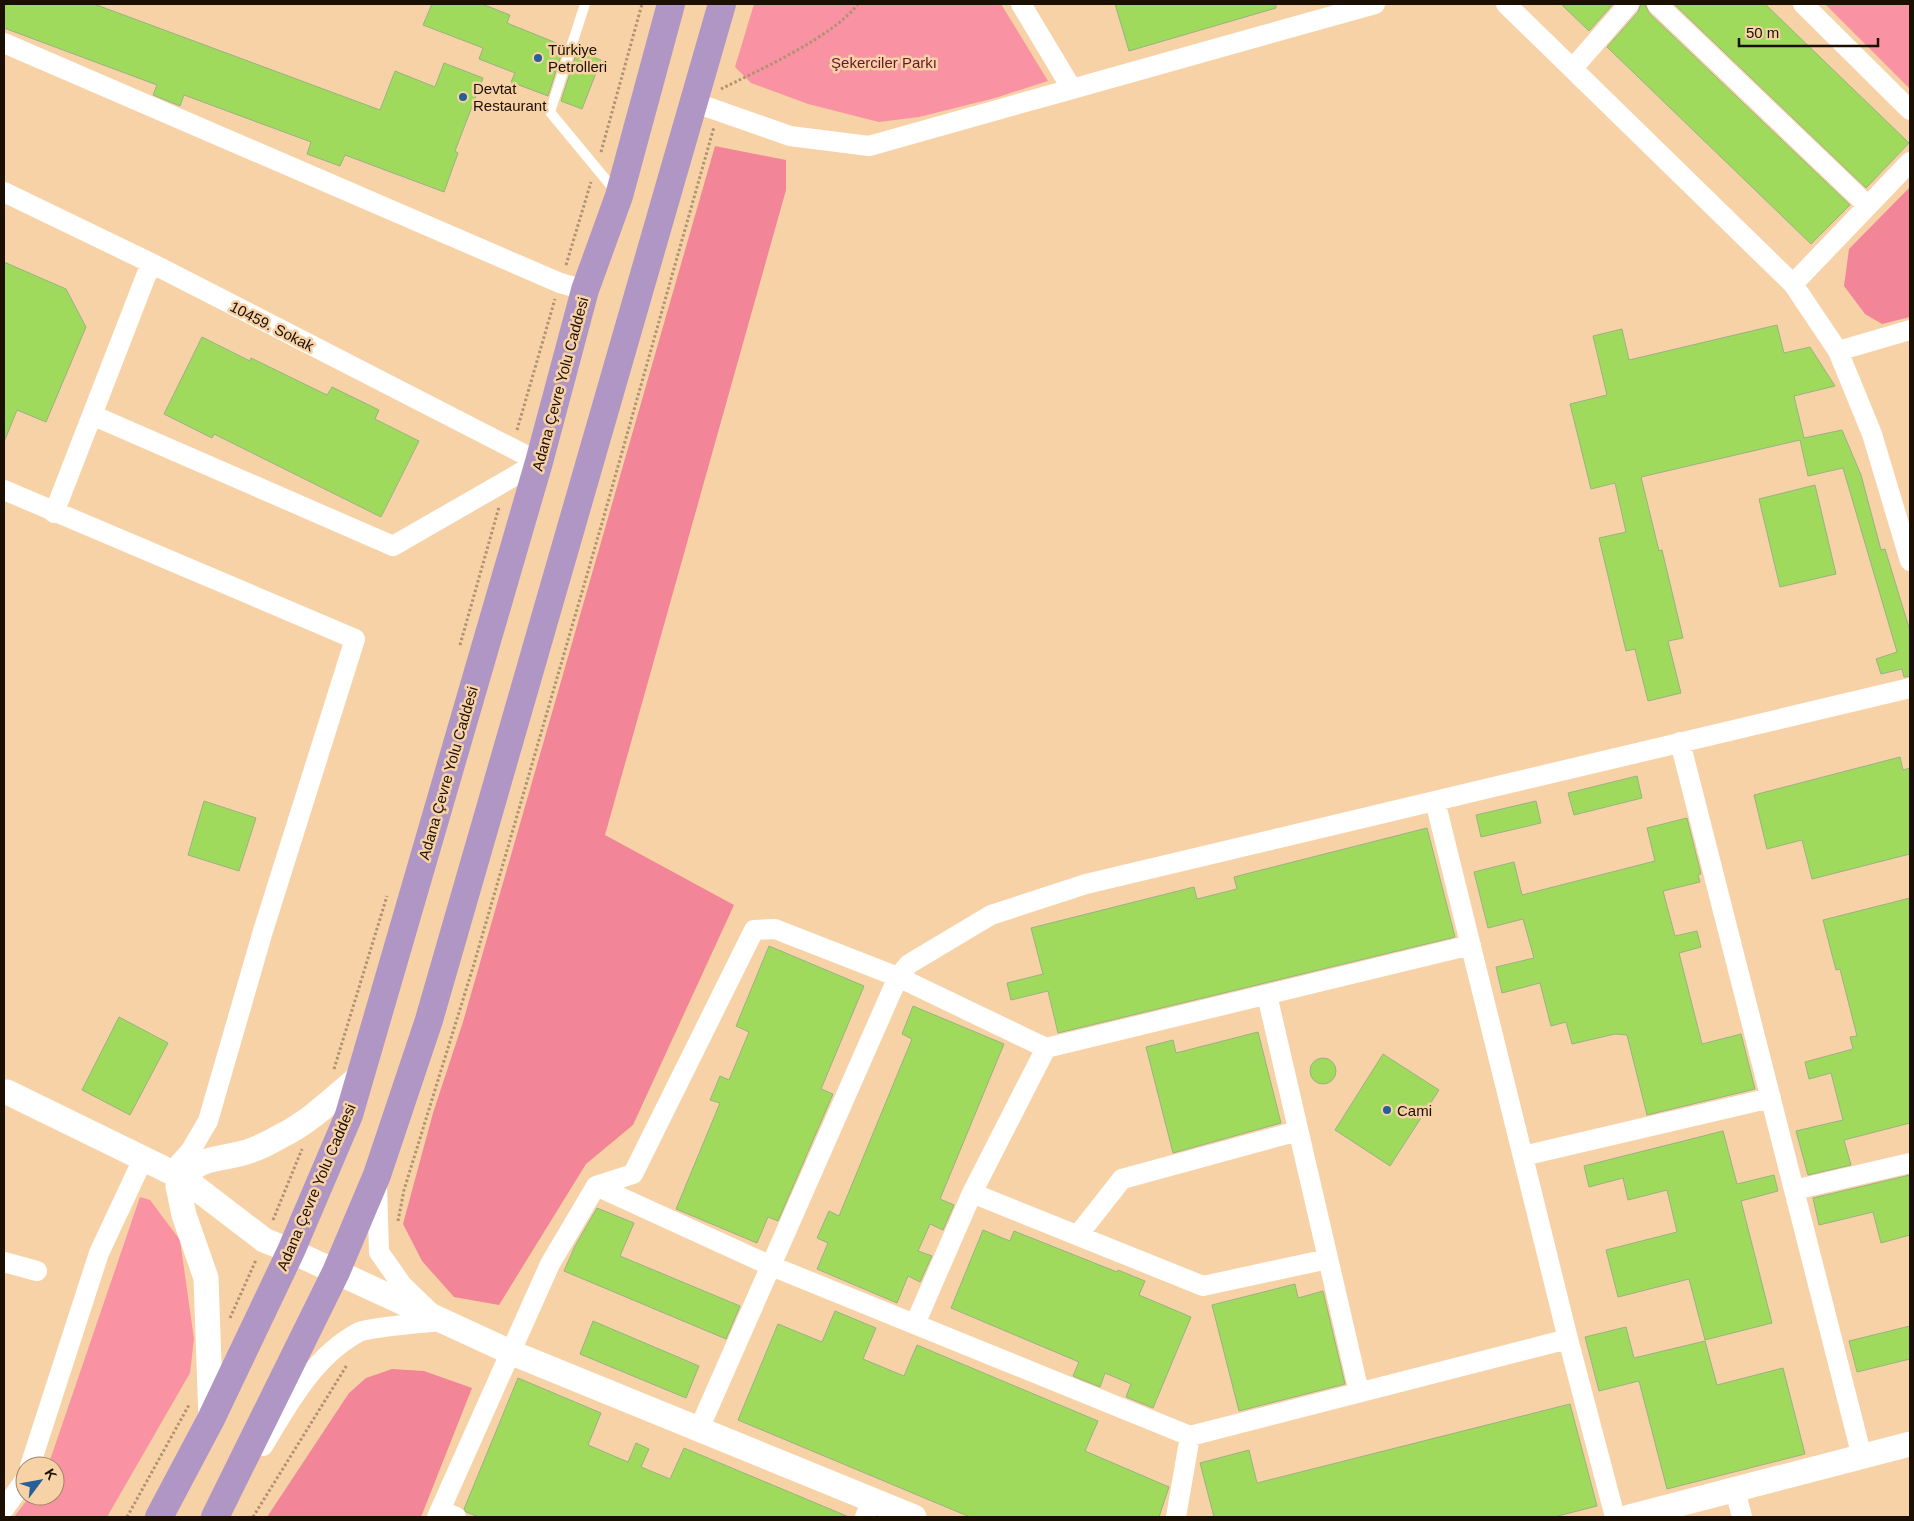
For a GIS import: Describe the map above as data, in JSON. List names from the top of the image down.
{
  "streets": {
    "highway": ["Adana Çevre Yolu Caddesi"],
    "street": ["10459. Sokak"]
  },
  "crossings": [
    ["10459. Sokak", "Adana Çevre Yolu Caddesi"]
  ],
  "parks": ["Şekerciler Parkı"],
  "places": ["Türkiye Petrolleri", "Devtat Restaurant", "Cami"],
  "scale_bar": "50 m",
  "north": "top right"
}
